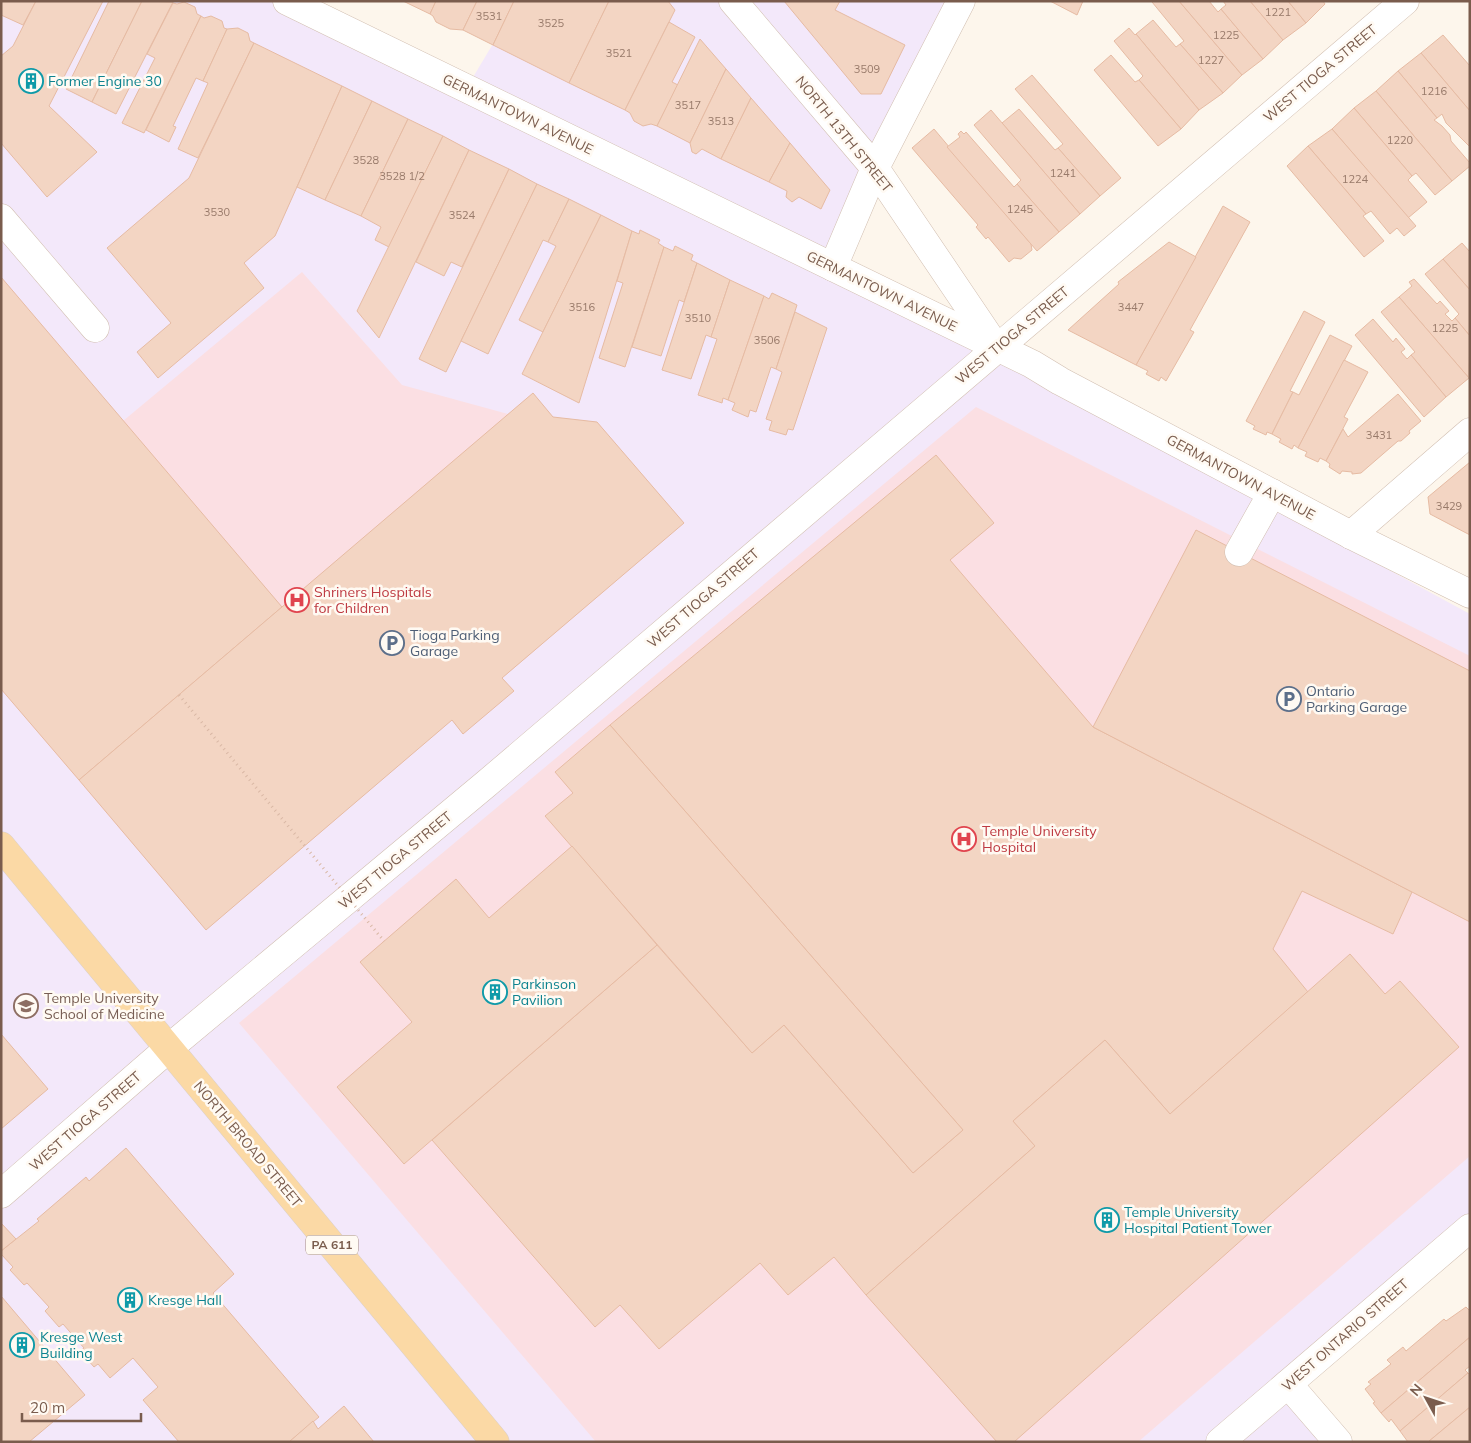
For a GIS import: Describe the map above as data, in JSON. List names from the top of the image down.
{
  "streets": {
    "main road": ["NORTH BROAD STREET", "PA 611"],
    "street": [
      "WEST TIOGA STREET",
      "GERMANTOWN AVENUE",
      "NORTH 13TH STREET",
      "WEST ONTARIO STREET"
    ]
  },
  "crossings": [
    ["WEST TIOGA STREET", "GERMANTOWN AVENUE"],
    ["WEST TIOGA STREET", "NORTH 13TH STREET"],
    ["WEST TIOGA STREET", "NORTH BROAD STREET"],
    ["GERMANTOWN AVENUE", "NORTH 13TH STREET"]
  ],
  "places": {
    "building": [
      "Former Engine 30",
      "Parkinson Pavilion",
      "Temple University Hospital Patient Tower",
      "Kresge Hall",
      "Kresge West Building"
    ],
    "hospital": ["Shriners Hospitals for Children", "Temple University Hospital"],
    "parking": ["Tioga Parking Garage", "Ontario Parking Garage"],
    "school or university": ["Temple University School of Medicine"]
  },
  "house_numbers": [
    "1221",
    "3531",
    "3525",
    "1225",
    "3521",
    "1227",
    "3509",
    "1216",
    "3517",
    "3513",
    "1220",
    "3528",
    "1241",
    "3528 1/2",
    "1224",
    "1245",
    "3530",
    "3524",
    "3516",
    "3447",
    "3510",
    "1225",
    "3506",
    "3431",
    "3429"
  ],
  "scale_bar": "20 m",
  "north": "top left"
}
